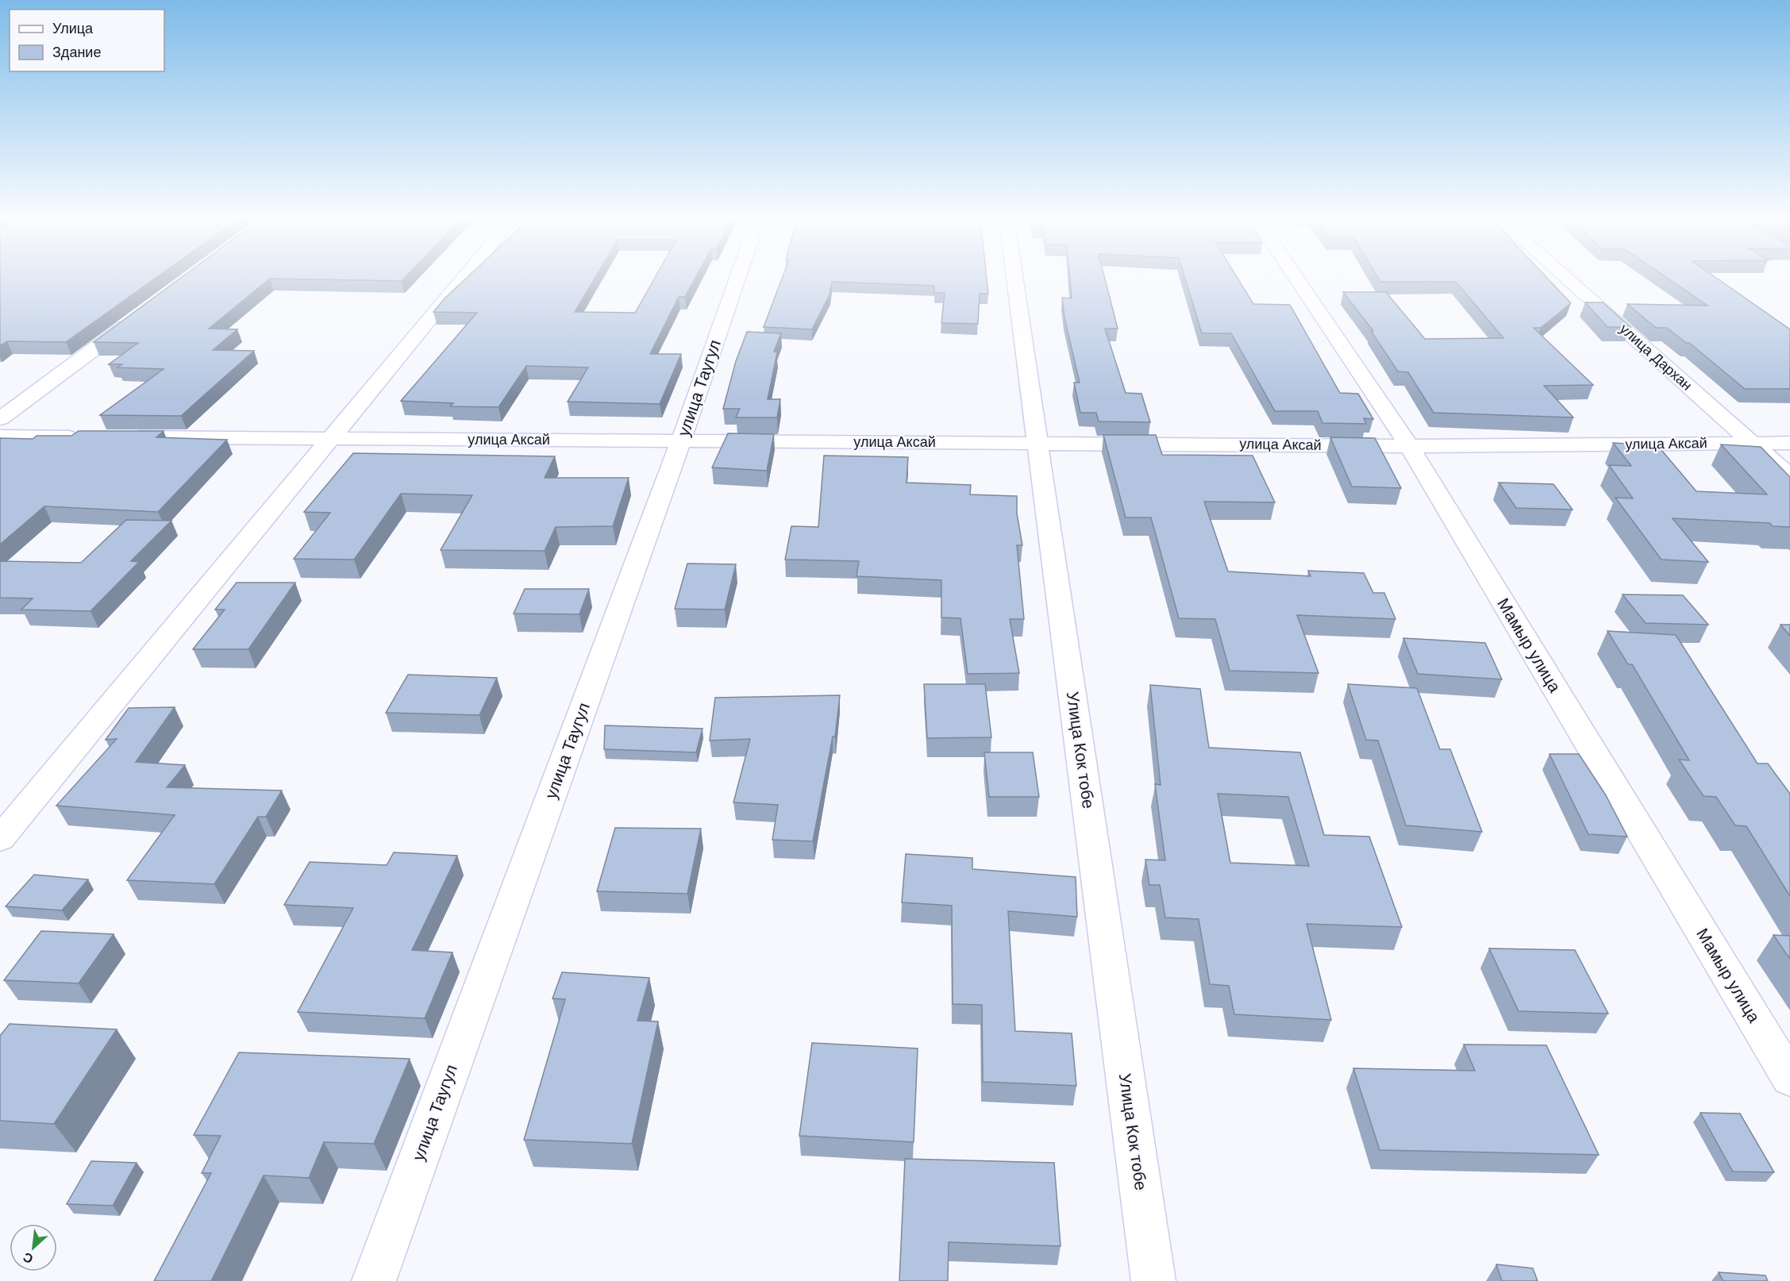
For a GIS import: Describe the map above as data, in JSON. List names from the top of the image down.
{
  "streets": {
    "street": [
      "улица Дархан",
      "улица Таугул",
      "улица Аксай",
      "Мамыр улица",
      "Улица Кок тобе"
    ]
  },
  "crossings": [
    ["улица Дархан", "улица Аксай"],
    ["улица Таугул", "улица Аксай"],
    ["улица Аксай", "Мамыр улица"],
    ["улица Аксай", "Улица Кок тобе"]
  ],
  "legend": ["Улица", "Здание"],
  "north": "bottom left"
}
